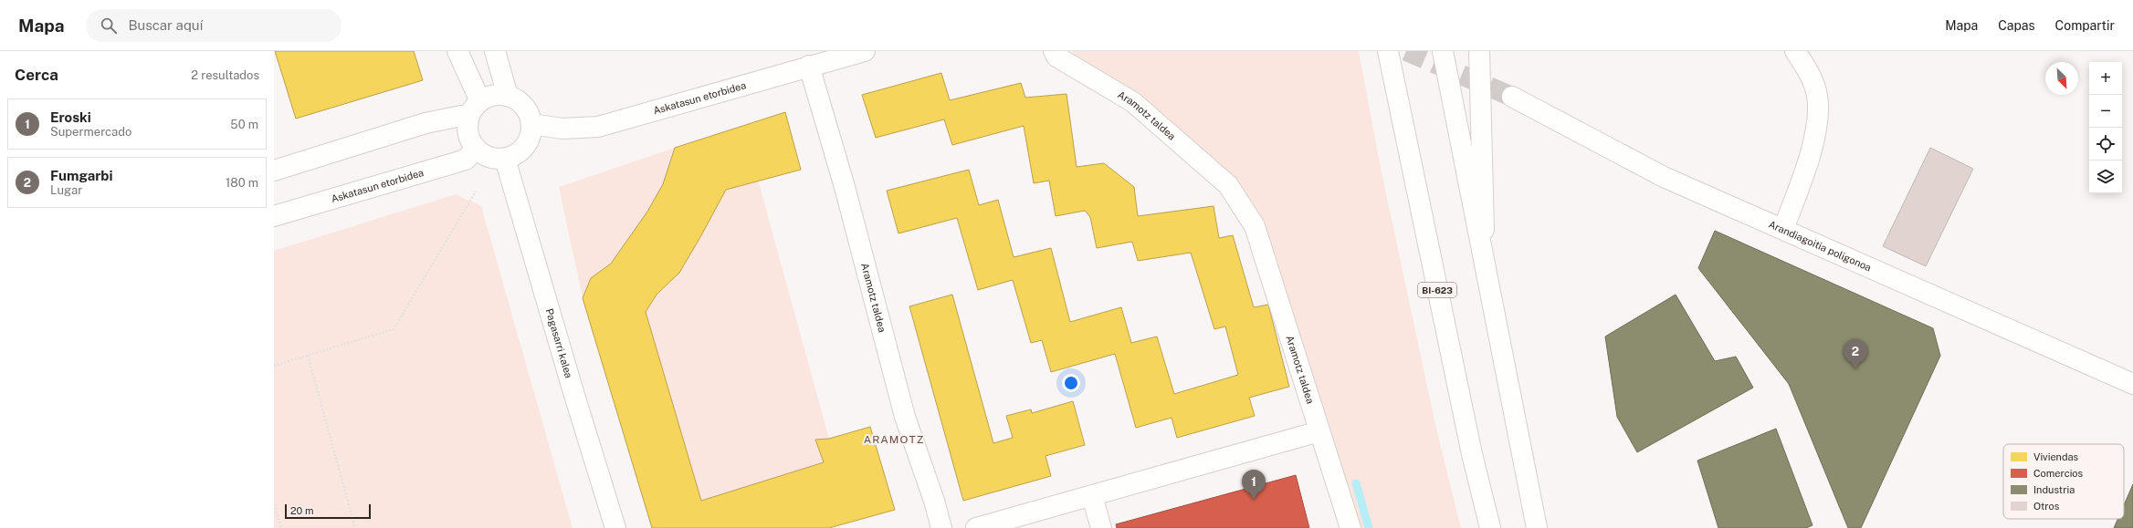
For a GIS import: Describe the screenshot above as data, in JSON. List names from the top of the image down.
{
  "streets": {
    "street": [
      "Askatasun etorbidea",
      "Aramotz taldea",
      "Arandiagoitia poligonoa",
      "BI-623",
      "Pagasarri kalea"
    ]
  },
  "crossings": [
    ["Askatasun etorbidea", "Aramotz taldea"],
    ["Askatasun etorbidea", "Pagasarri kalea"]
  ],
  "districts": ["ARAMOTZ"],
  "legend": [
    "Viviendas",
    "Comercios",
    "Industria",
    "Otros"
  ],
  "scale_bar": "20 m",
  "north": "bottom right",
  "page": {
    "header": "Mapa",
    "search": "Buscar aquí",
    "nav": ["Mapa", "Capas", "Compartir"],
    "heading": ["Cerca", "2 resultados"],
    "map_buttons": ["+", "−"],
    "list": [
      {
        "mark": "1",
        "name": "Eroski",
        "note": "Supermercado",
        "value": "50 m"
      },
      {
        "mark": "2",
        "name": "Fumgarbi",
        "note": "Lugar",
        "value": "180 m"
      }
    ],
    "pins": ["2", "1"],
    "scale": "20 m"
  }
}
